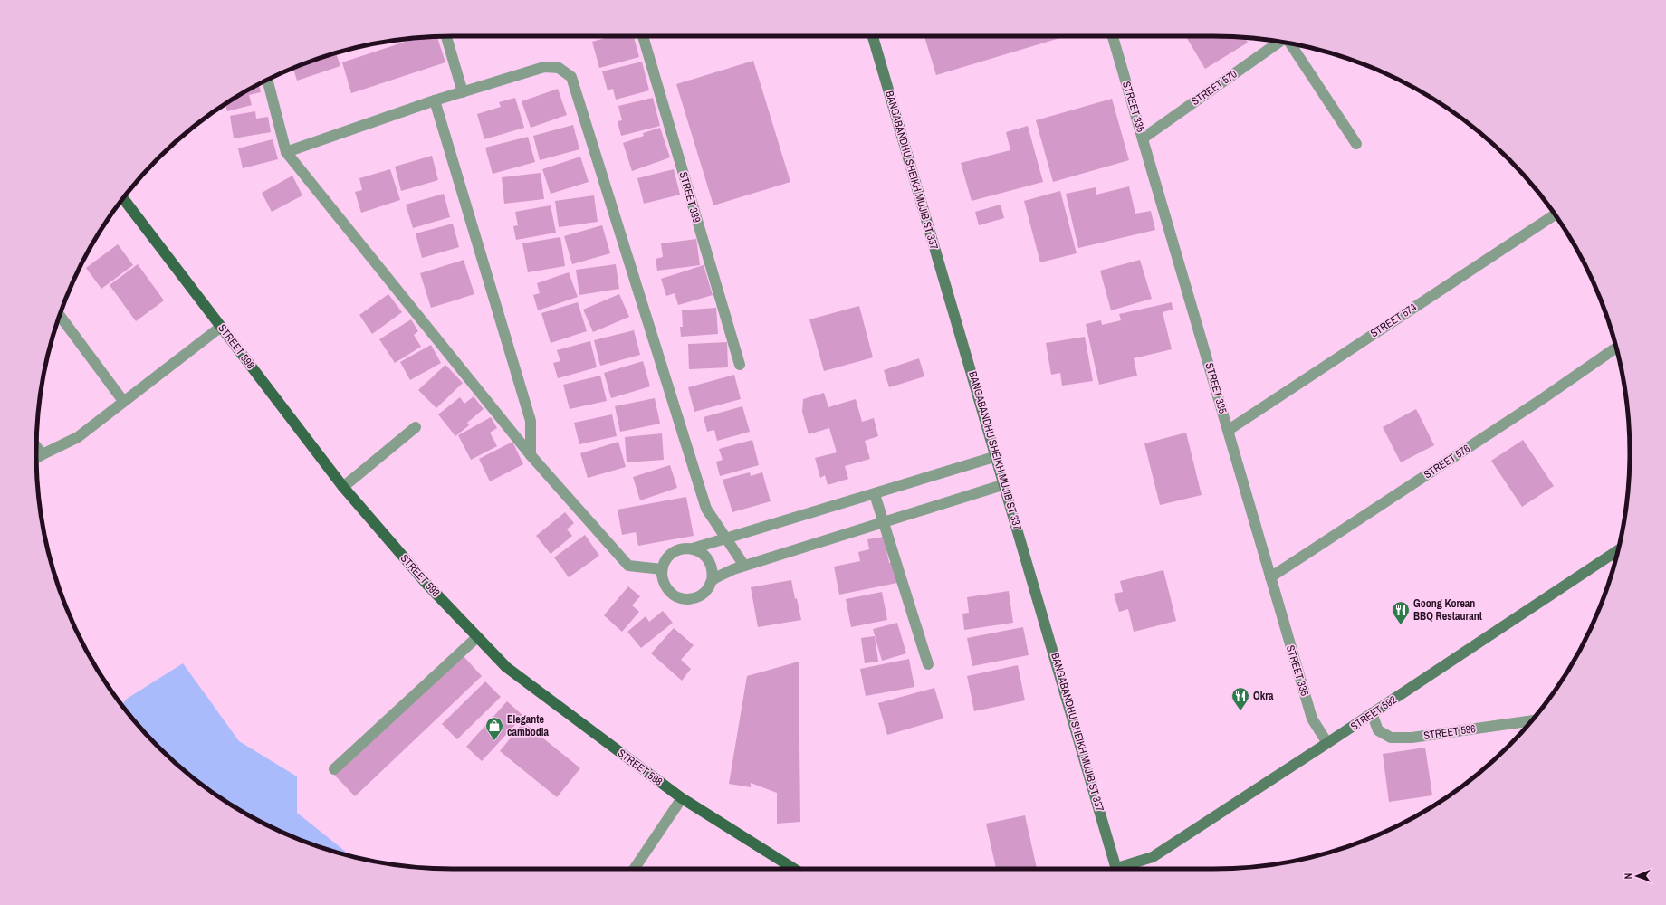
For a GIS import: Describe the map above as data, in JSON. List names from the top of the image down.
{
  "streets": {
    "main road": ["STREET 598"],
    "street": [
      "STREET 570",
      "STREET 335",
      "BANGABANDHU SHEIKH MUJIB ST 337",
      "STREET 339",
      "STREET 574",
      "STREET 576",
      "STREET 592",
      "STREET 596"
    ]
  },
  "crossings": [
    ["STREET 570", "STREET 335"],
    ["STREET 335", "STREET 574"],
    ["STREET 335", "STREET 576"],
    ["STREET 335", "STREET 592"],
    ["STREET 592", "STREET 596"]
  ],
  "places": {
    "restaurant": ["Goong Korean BBQ Restaurant", "Okra"],
    "shop": ["Elegante cambodia"]
  },
  "north": "left"
}
